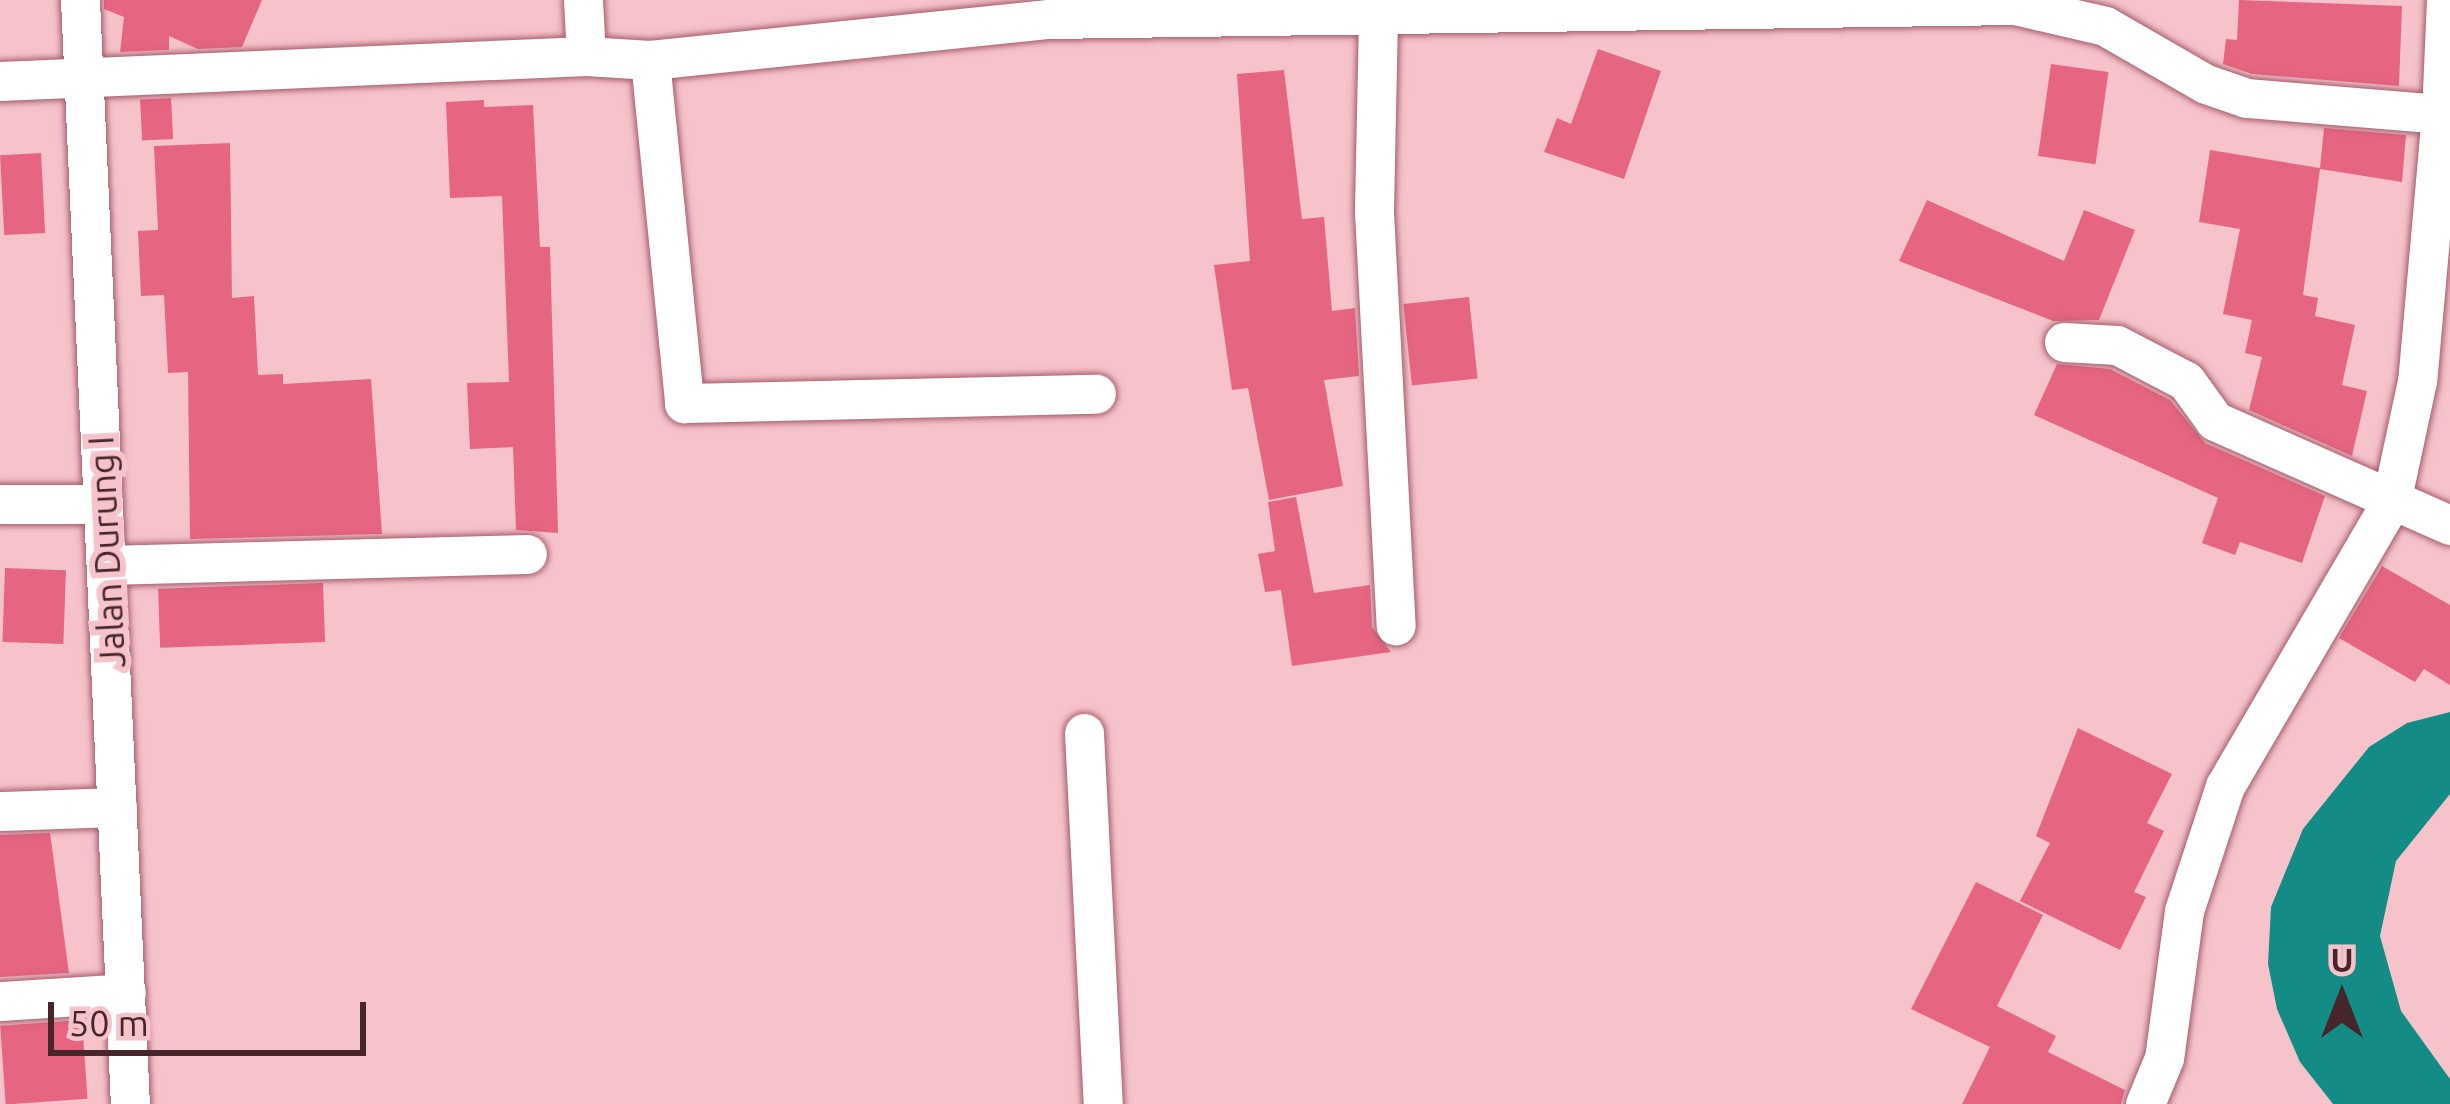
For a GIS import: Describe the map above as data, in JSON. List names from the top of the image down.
{
  "streets": {
    "street": ["Jalan Durung I"]
  },
  "scale_bar": "50 m",
  "north": "top"
}
